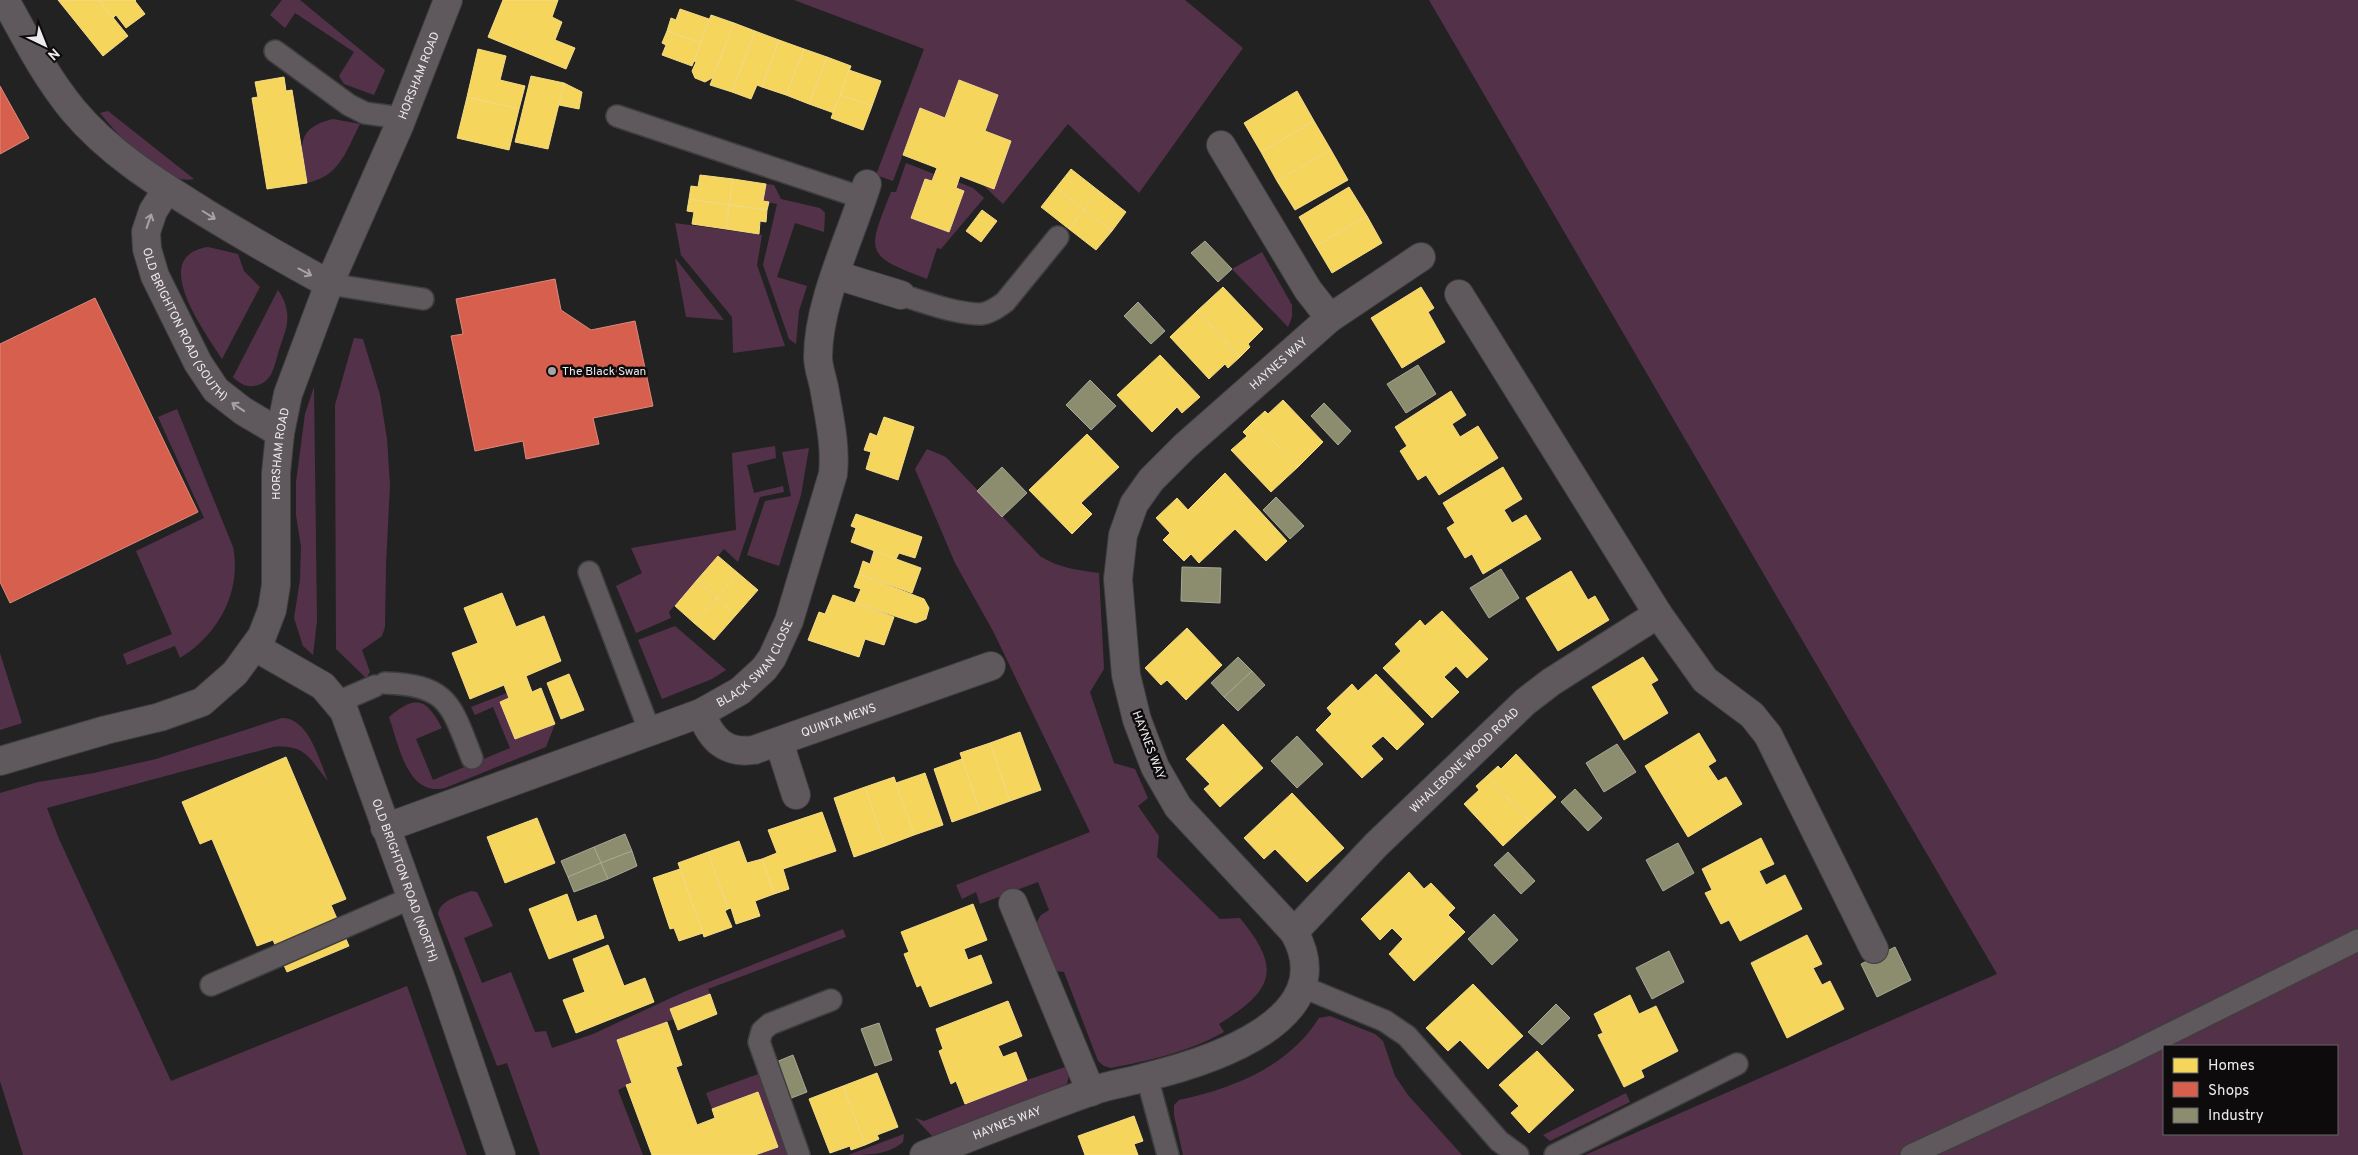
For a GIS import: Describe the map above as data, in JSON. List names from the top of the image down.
{
  "streets": {
    "street": [
      "HORSHAM ROAD",
      "OLD BRIGHTON ROAD (SOUTH)",
      "HAYNES WAY",
      "BLACK SWAN CLOSE",
      "QUINTA MEWS",
      "WHALEBONE WOOD ROAD",
      "OLD BRIGHTON ROAD (NORTH)"
    ]
  },
  "crossings": [
    ["HORSHAM ROAD", "OLD BRIGHTON ROAD (SOUTH)"],
    ["HORSHAM ROAD", "OLD BRIGHTON ROAD (NORTH)"],
    ["HAYNES WAY", "WHALEBONE WOOD ROAD"],
    ["BLACK SWAN CLOSE", "QUINTA MEWS"],
    ["BLACK SWAN CLOSE", "OLD BRIGHTON ROAD (NORTH)"]
  ],
  "one_way": ["OLD BRIGHTON ROAD (SOUTH)"],
  "places": ["The Black Swan"],
  "legend": ["Homes", "Shops", "Industry"],
  "north": "bottom right"
}
